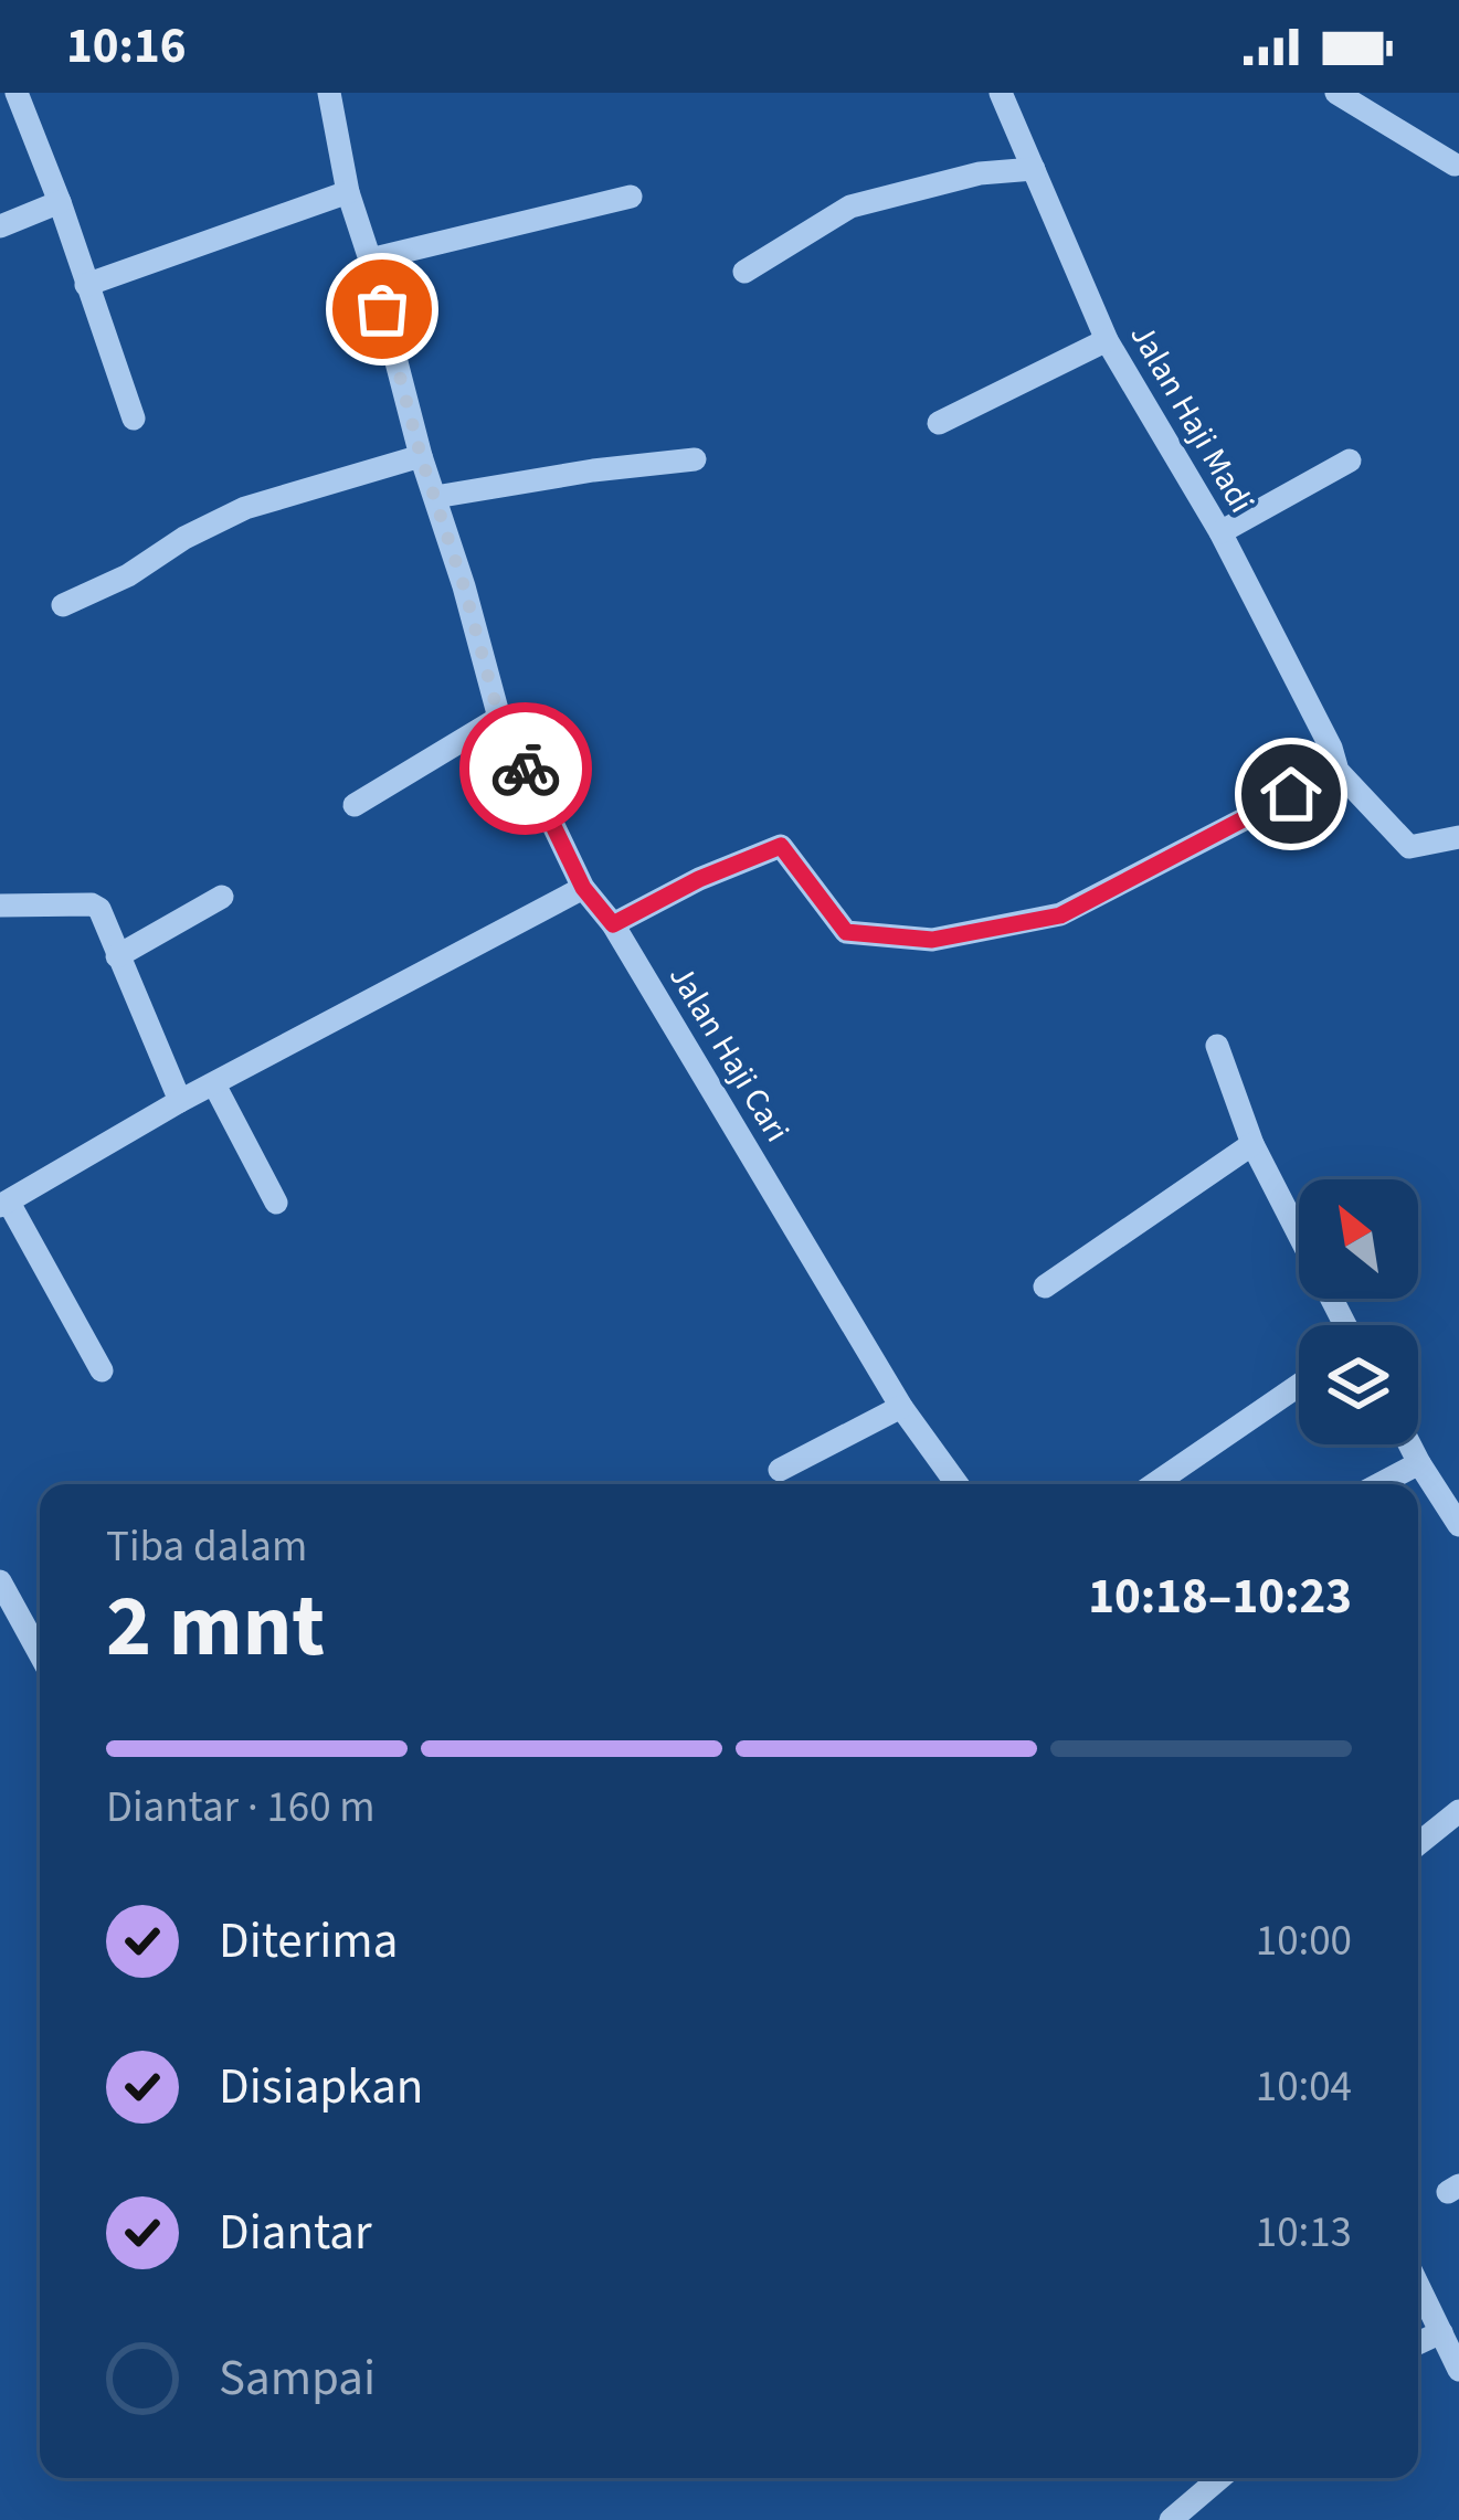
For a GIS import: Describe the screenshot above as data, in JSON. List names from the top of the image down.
{
  "streets": {
    "street": ["Jalan Haji Madi", "Jalan Haji Cari"]
  },
  "north": "top left",
  "page": {
    "status": "10:16",
    "heading": ["2 mnt", "Tiba dalam", "10:18–10:23"],
    "bar": "Diantar · 160 m",
    "list": [
      ["Diterima", "10:00"],
      ["Disiapkan", "10:04"],
      ["Diantar", "10:13"],
      "Sampai"
    ]
  }
}
